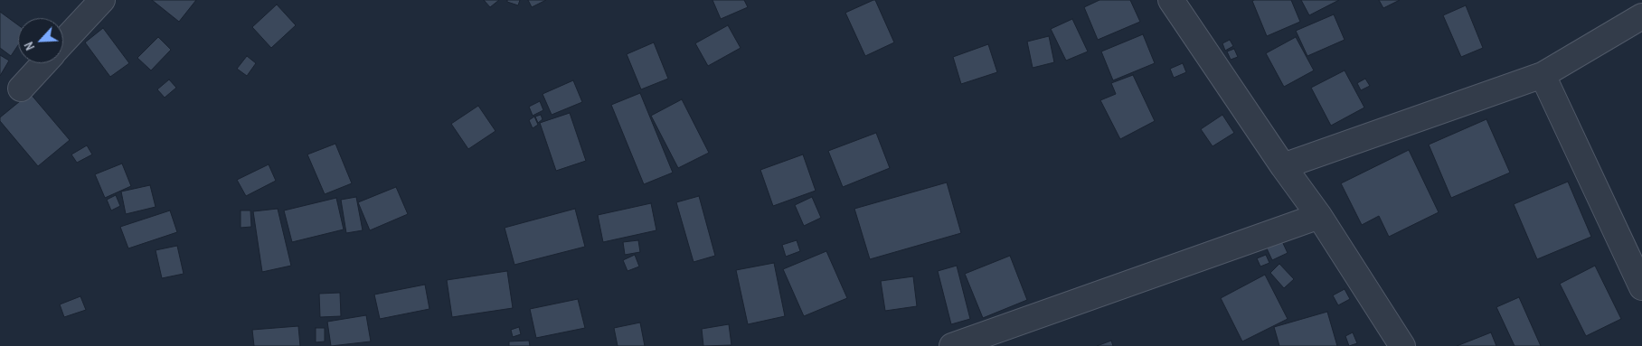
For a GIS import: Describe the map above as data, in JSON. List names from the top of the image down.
{
  "north": "bottom left"
}
